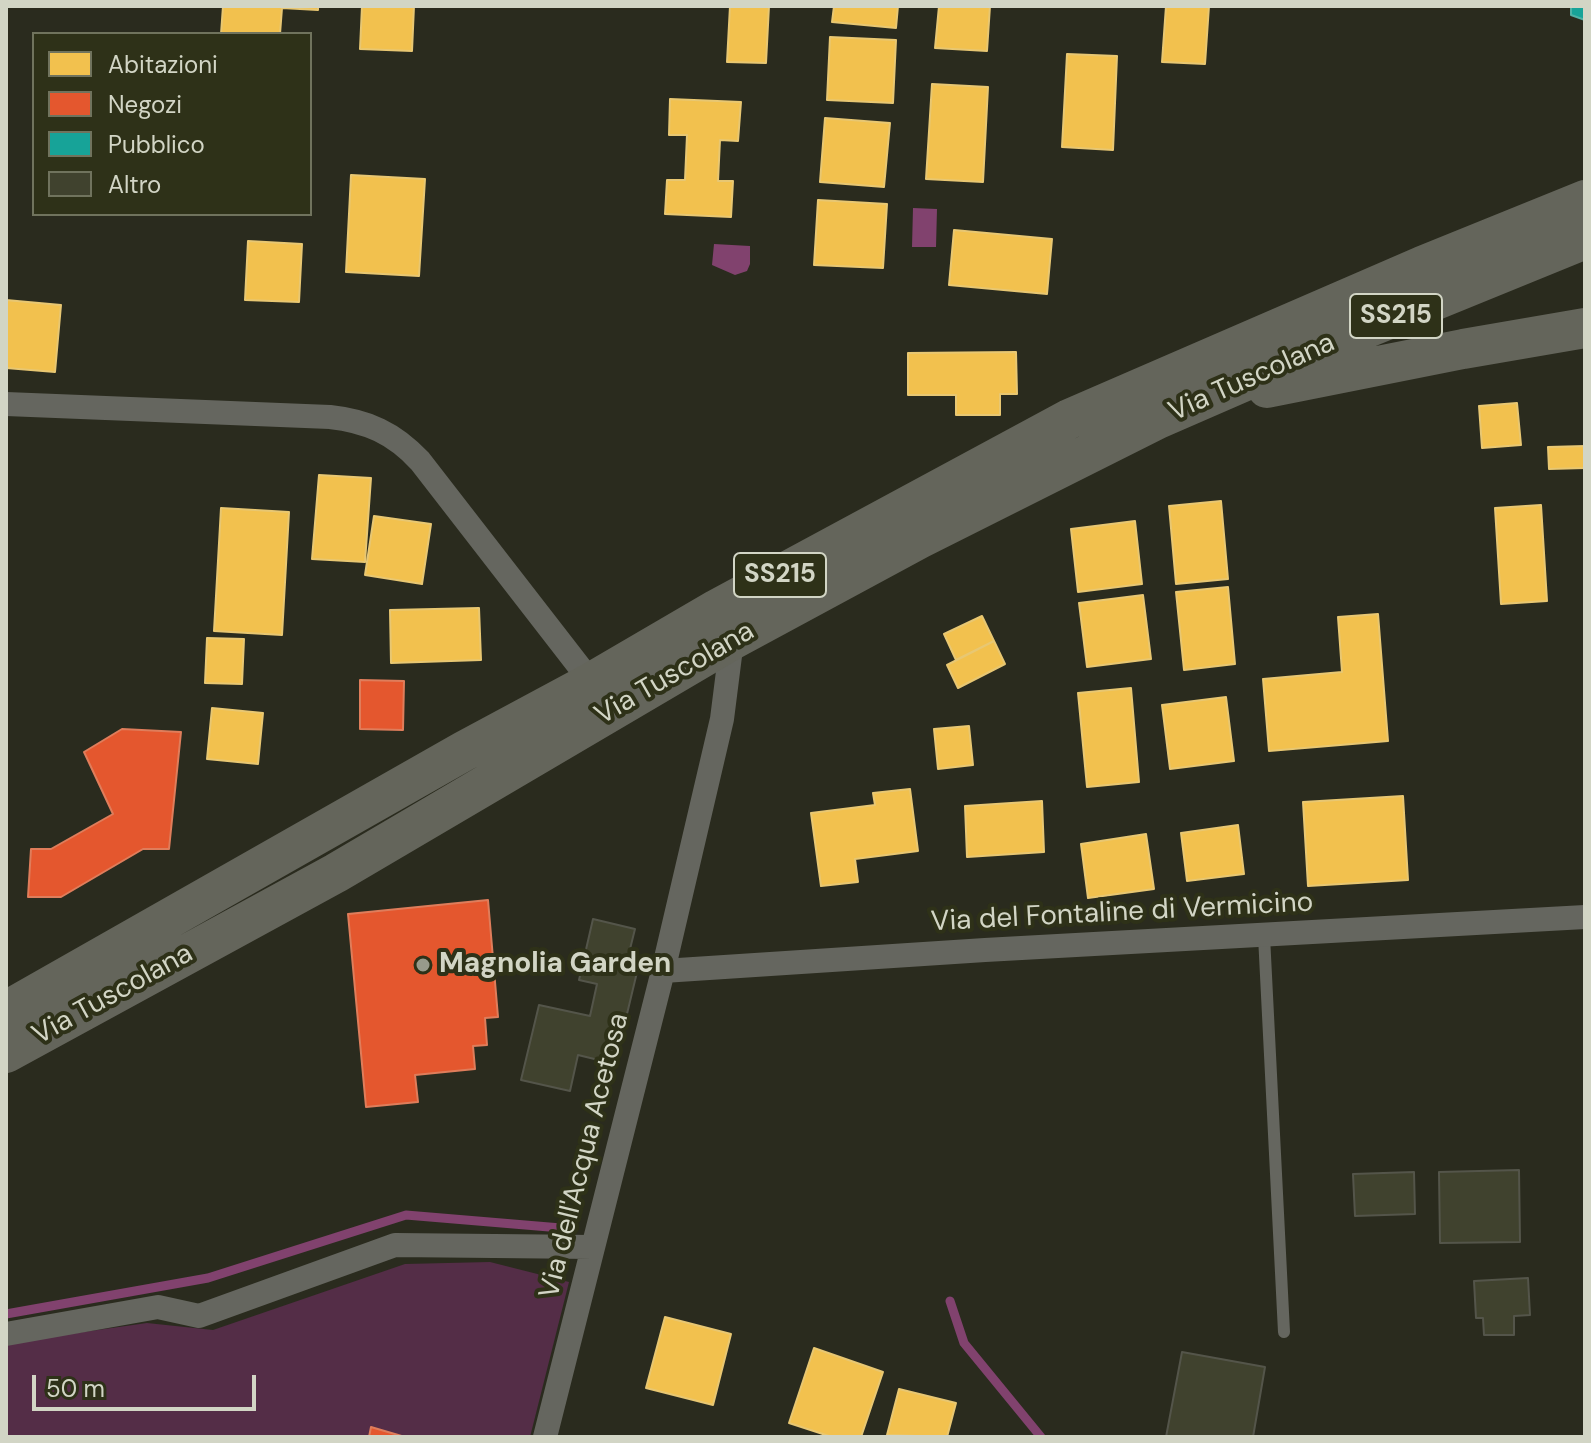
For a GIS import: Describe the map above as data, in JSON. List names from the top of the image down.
{
  "streets": {
    "main road": ["SS215", "Via Tuscolana"],
    "street": ["Via del Fontaline di Vermicino", "Via dell'Acqua Acetosa"]
  },
  "crossings": [
    ["Via Tuscolana", "Via dell'Acqua Acetosa"],
    ["Via del Fontaline di Vermicino", "Via dell'Acqua Acetosa"]
  ],
  "places": ["Magnolia Garden"],
  "legend": [
    "Abitazioni",
    "Negozi",
    "Pubblico",
    "Altro"
  ],
  "scale_bar": "50 m"
}
